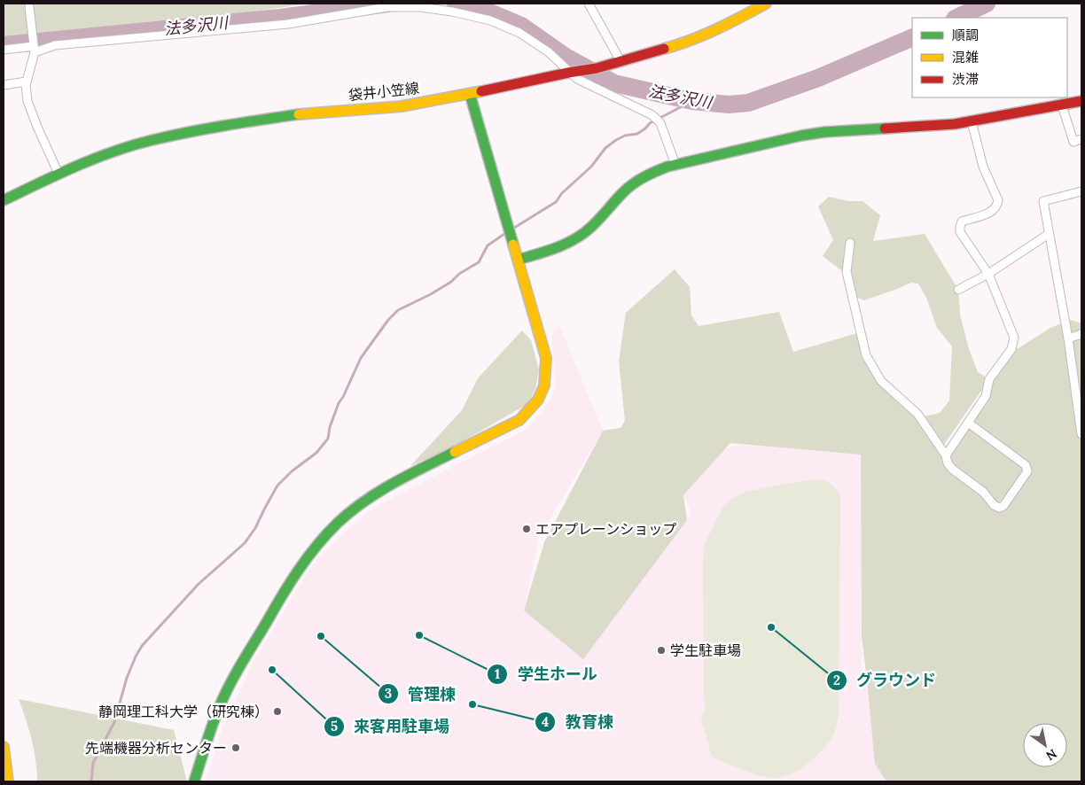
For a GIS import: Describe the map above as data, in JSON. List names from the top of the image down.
{
  "streets": {
    "street": ["袋井小笠線"]
  },
  "water": ["法多沢川"],
  "places": [
    "エアプレーンショップ",
    "グラウンド",
    "学生ホール",
    "管理棟",
    "学生駐車場",
    "来客用駐車場",
    "教育棟",
    "静岡理工科大学（研究棟）",
    "先端機器分析センター"
  ],
  "legend": ["順調", "混雑", "渋滞"],
  "north": "bottom right"
}
